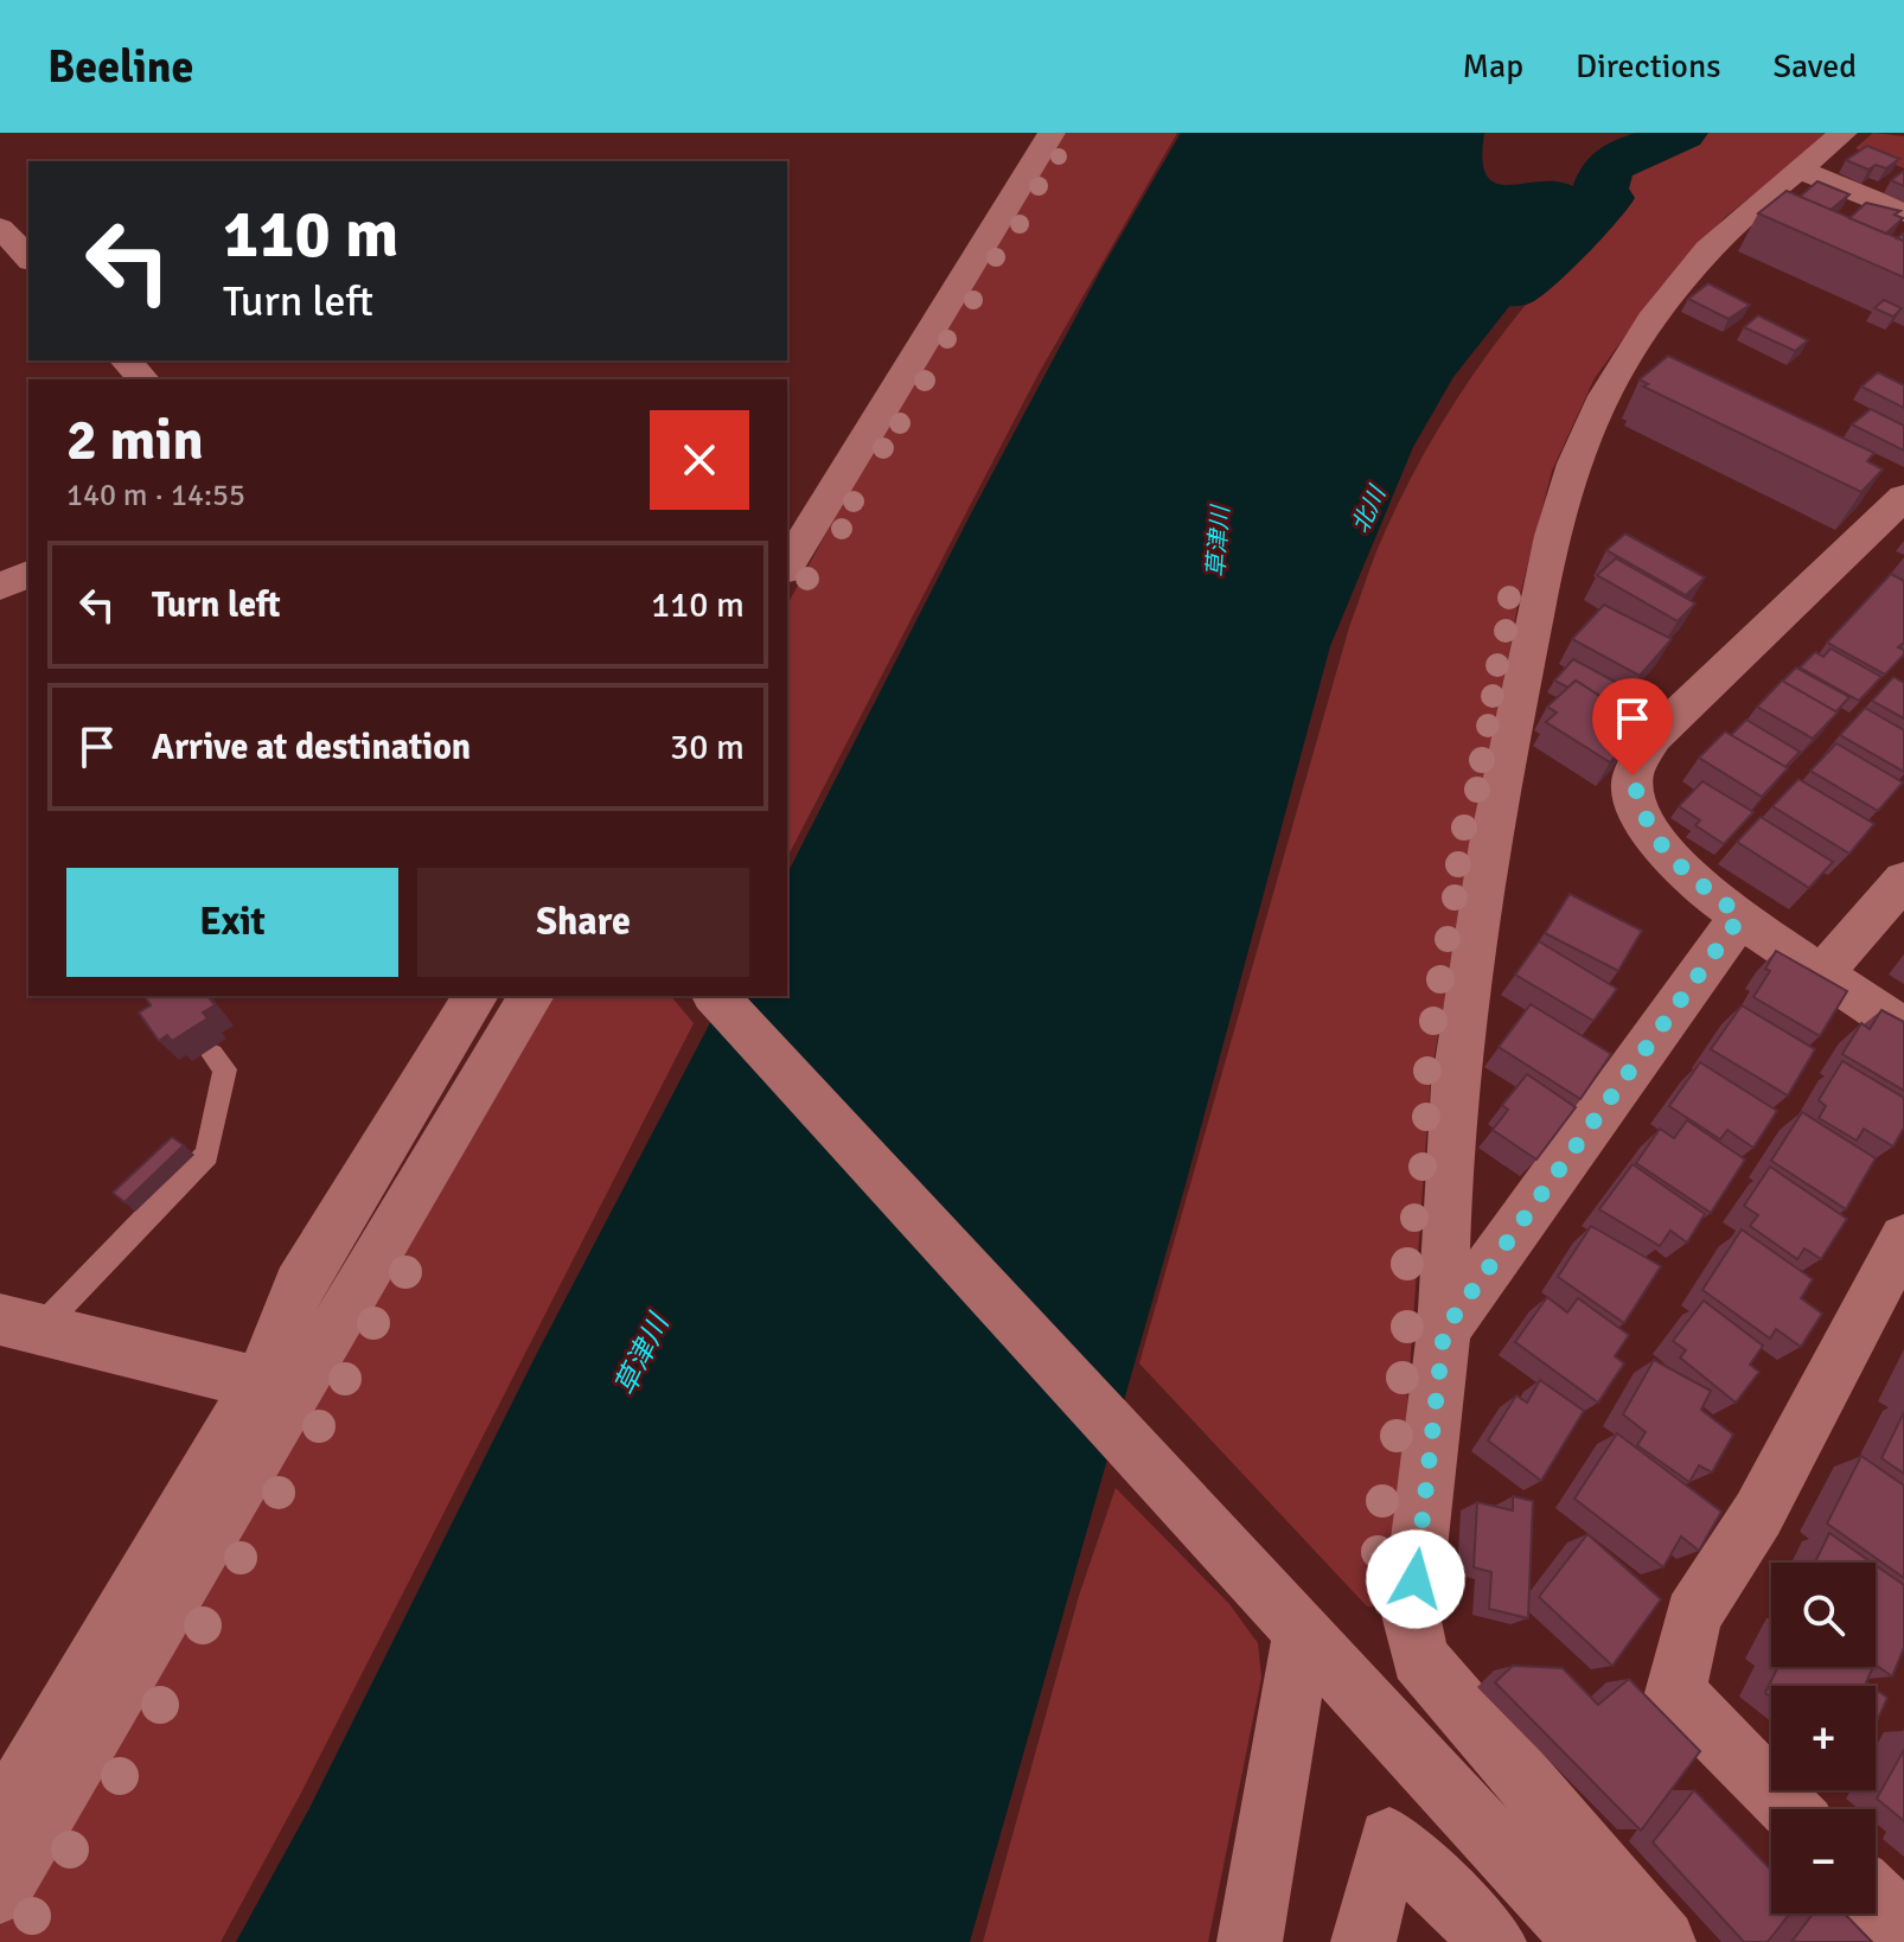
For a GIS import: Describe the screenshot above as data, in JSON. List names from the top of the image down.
{
  "water": ["北川", "草津川"],
  "page": {
    "header": "Beeline",
    "nav": ["Map", "Directions", "Saved"],
    "turn": ["110 m", "Turn left"],
    "heading": ["2 min", "140 m · 14:55"],
    "list": [
      {
        "name": "Turn left",
        "value": "110 m"
      },
      {
        "name": "Arrive at destination",
        "value": "30 m"
      }
    ],
    "buttons": ["Exit", "Share"],
    "map_buttons": ["+", "−"]
  }
}
